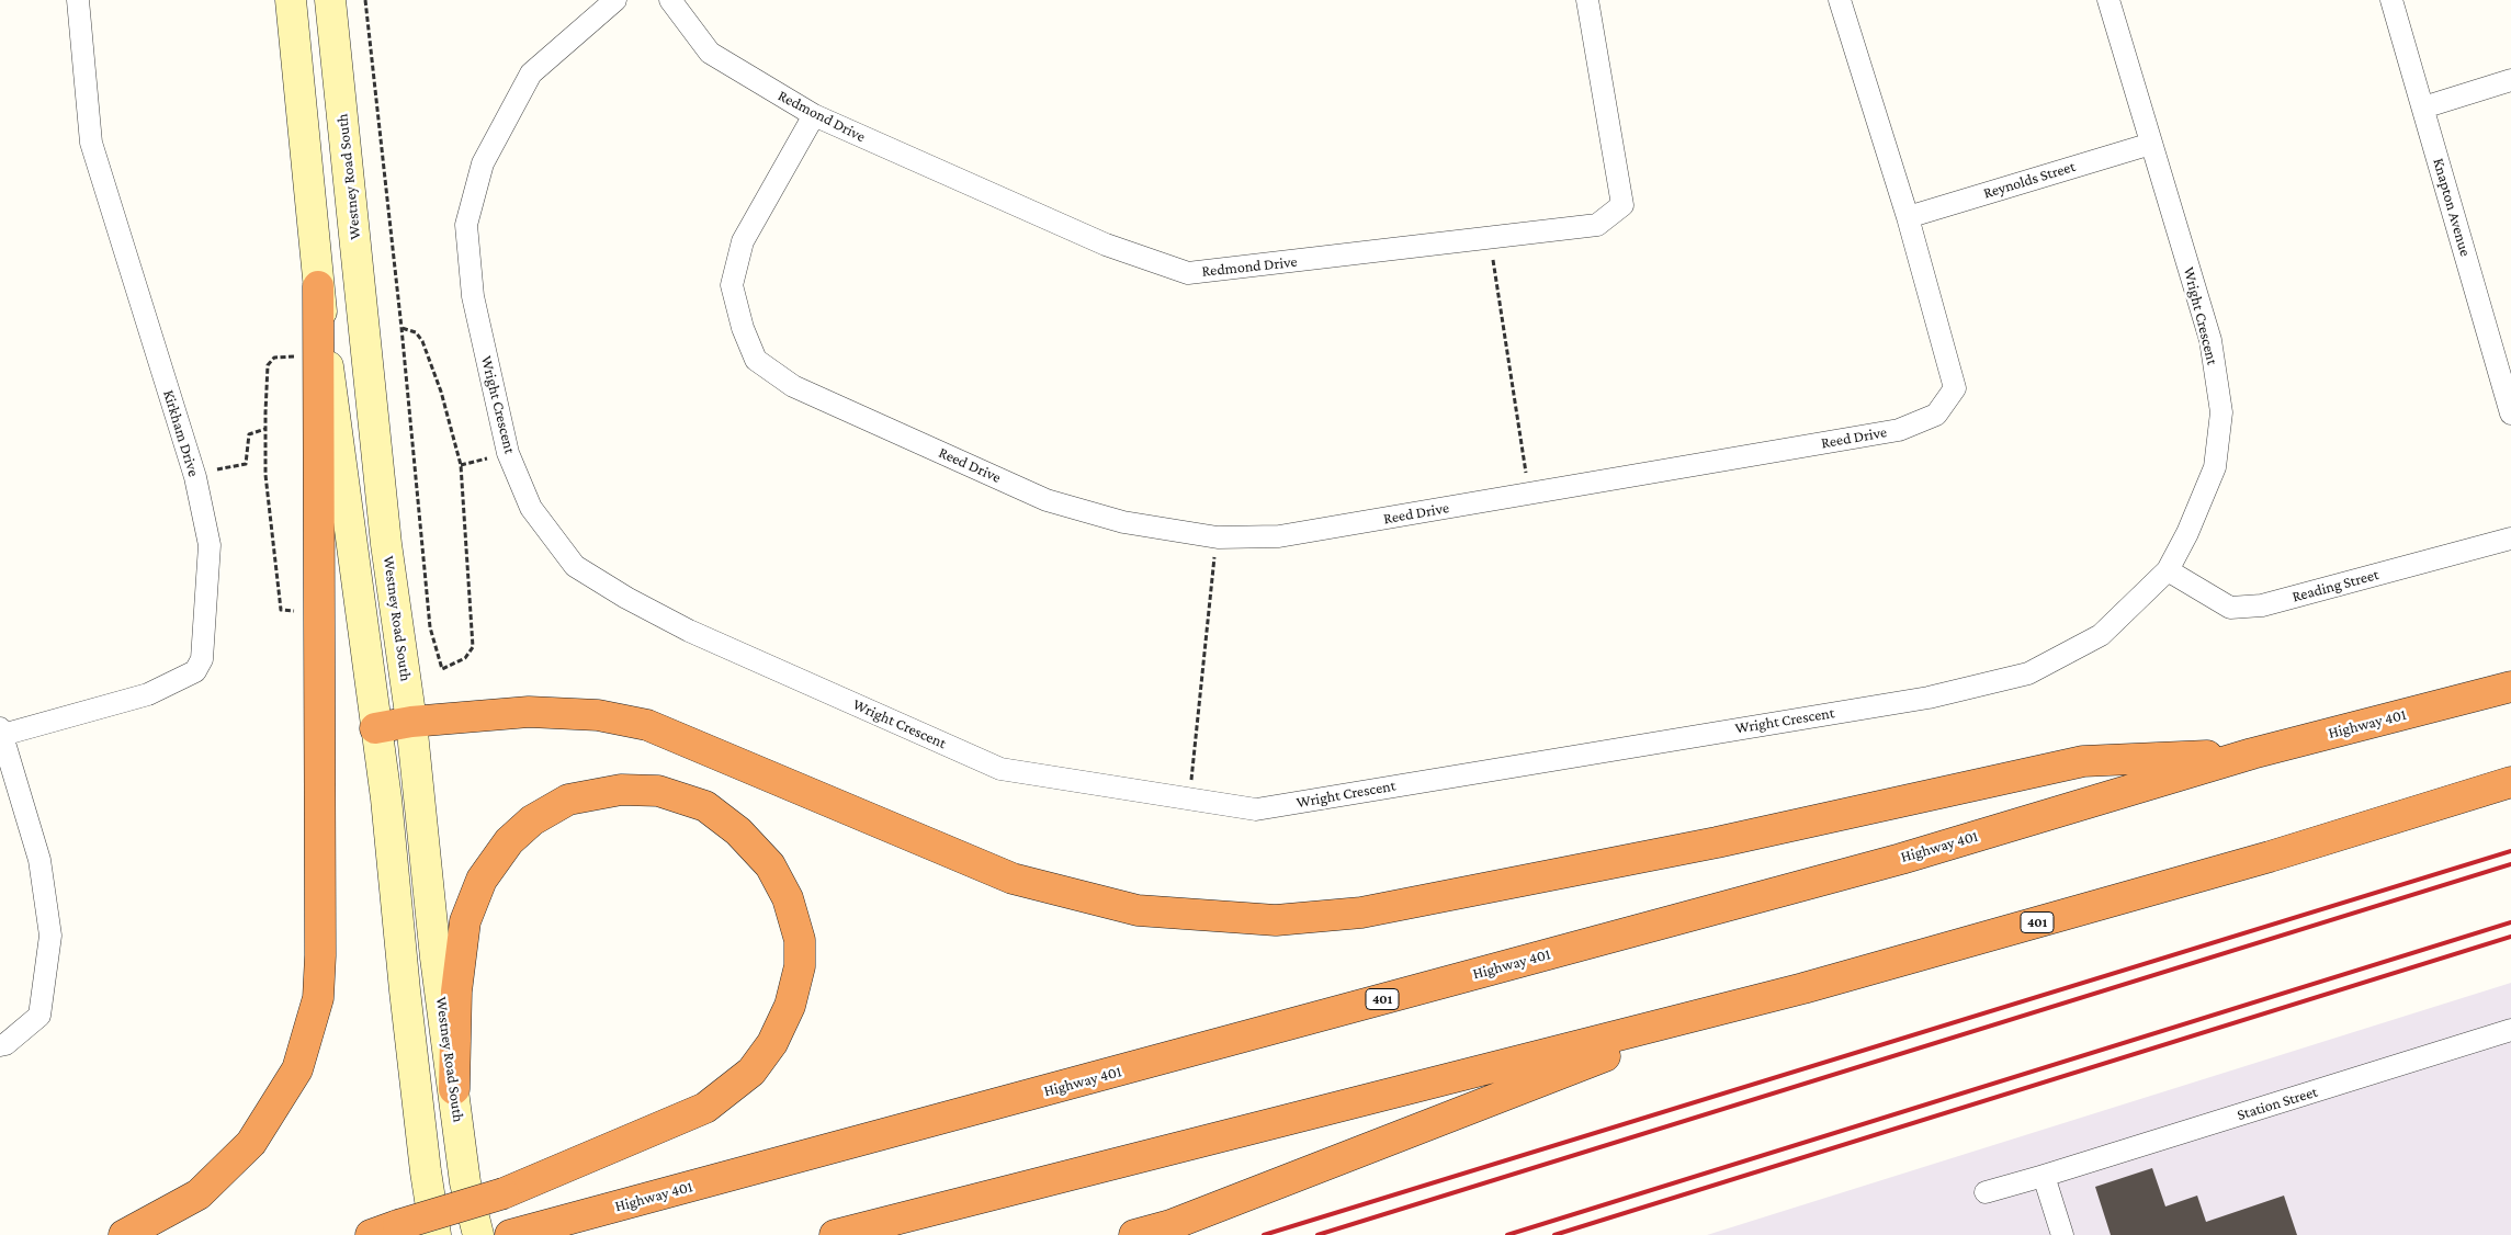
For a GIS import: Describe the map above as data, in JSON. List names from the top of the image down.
{
  "streets": {
    "highway": ["Highway 401", "401"],
    "main road": ["Westney Road South"],
    "street": [
      "Redmond Drive",
      "Reynolds Street",
      "Knapton Avenue",
      "Wright Crescent",
      "Kirkham Drive",
      "Reed Drive",
      "Reading Street",
      "Station Street"
    ]
  },
  "crossings": [
    ["Redmond Drive", "Reed Drive"],
    ["Reynolds Street", "Wright Crescent"],
    ["Reynolds Street", "Reed Drive"],
    ["Wright Crescent", "Reading Street"]
  ]
}
